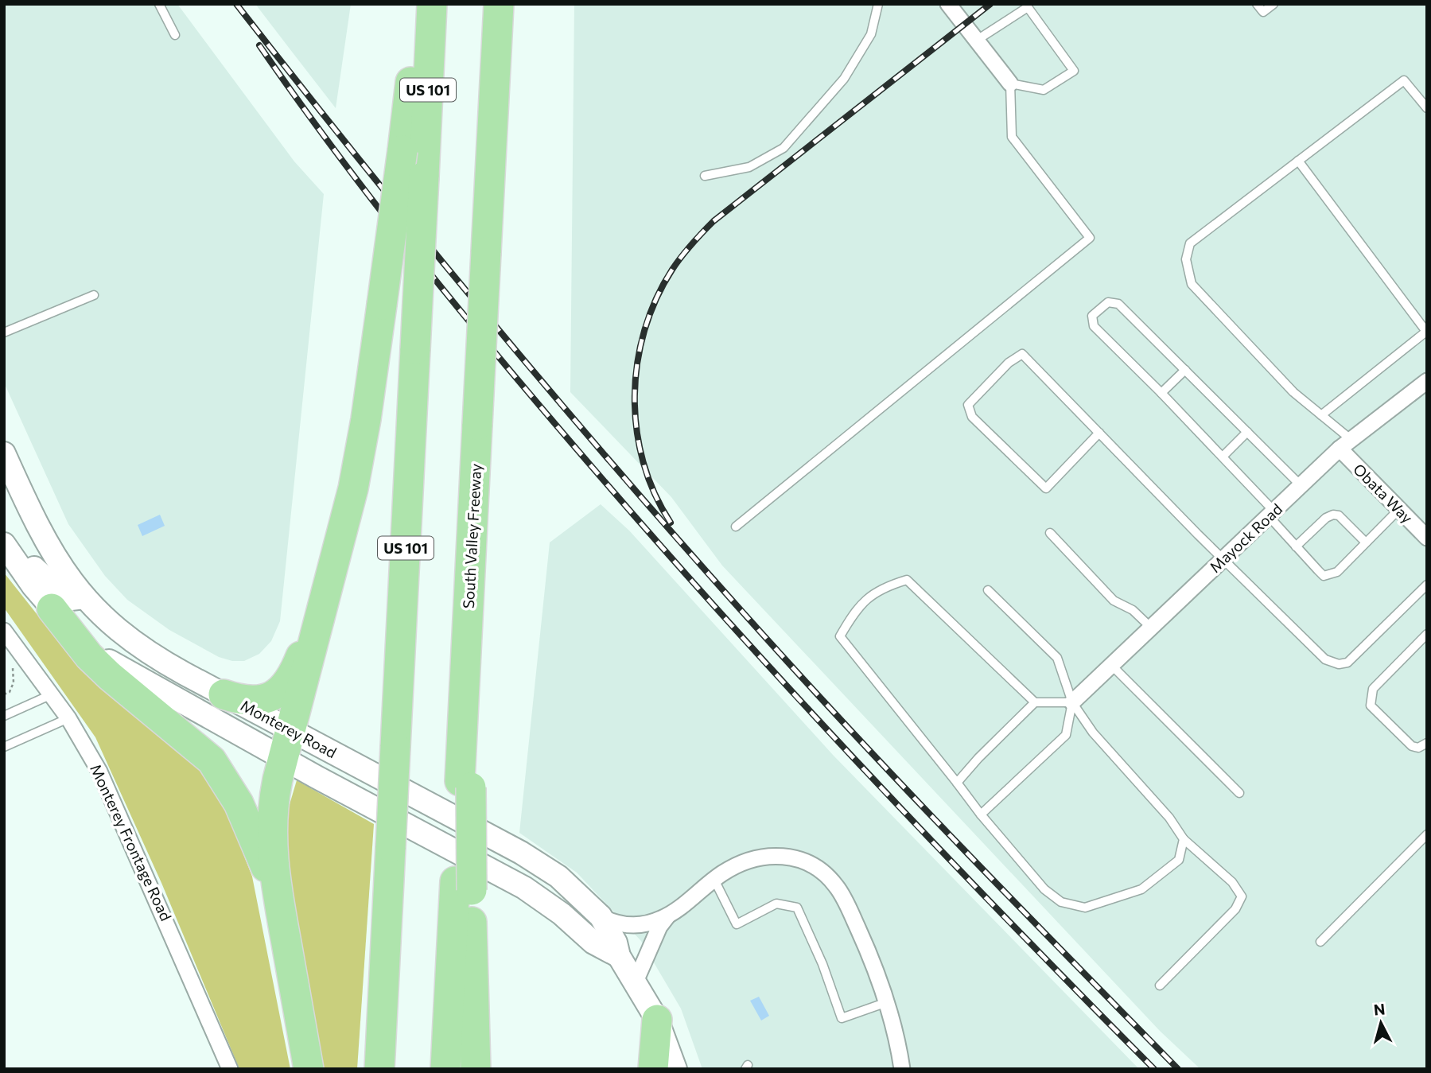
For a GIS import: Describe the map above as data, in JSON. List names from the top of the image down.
{
  "streets": {
    "highway": ["US 101", "South Valley Freeway"],
    "main road": ["Monterey Road"],
    "street": ["Obata Way", "Mayock Road", "Monterey Frontage Road"]
  },
  "crossings": [
    ["US 101", "Monterey Road"],
    ["Obata Way", "Mayock Road"]
  ],
  "north": "top"
}
